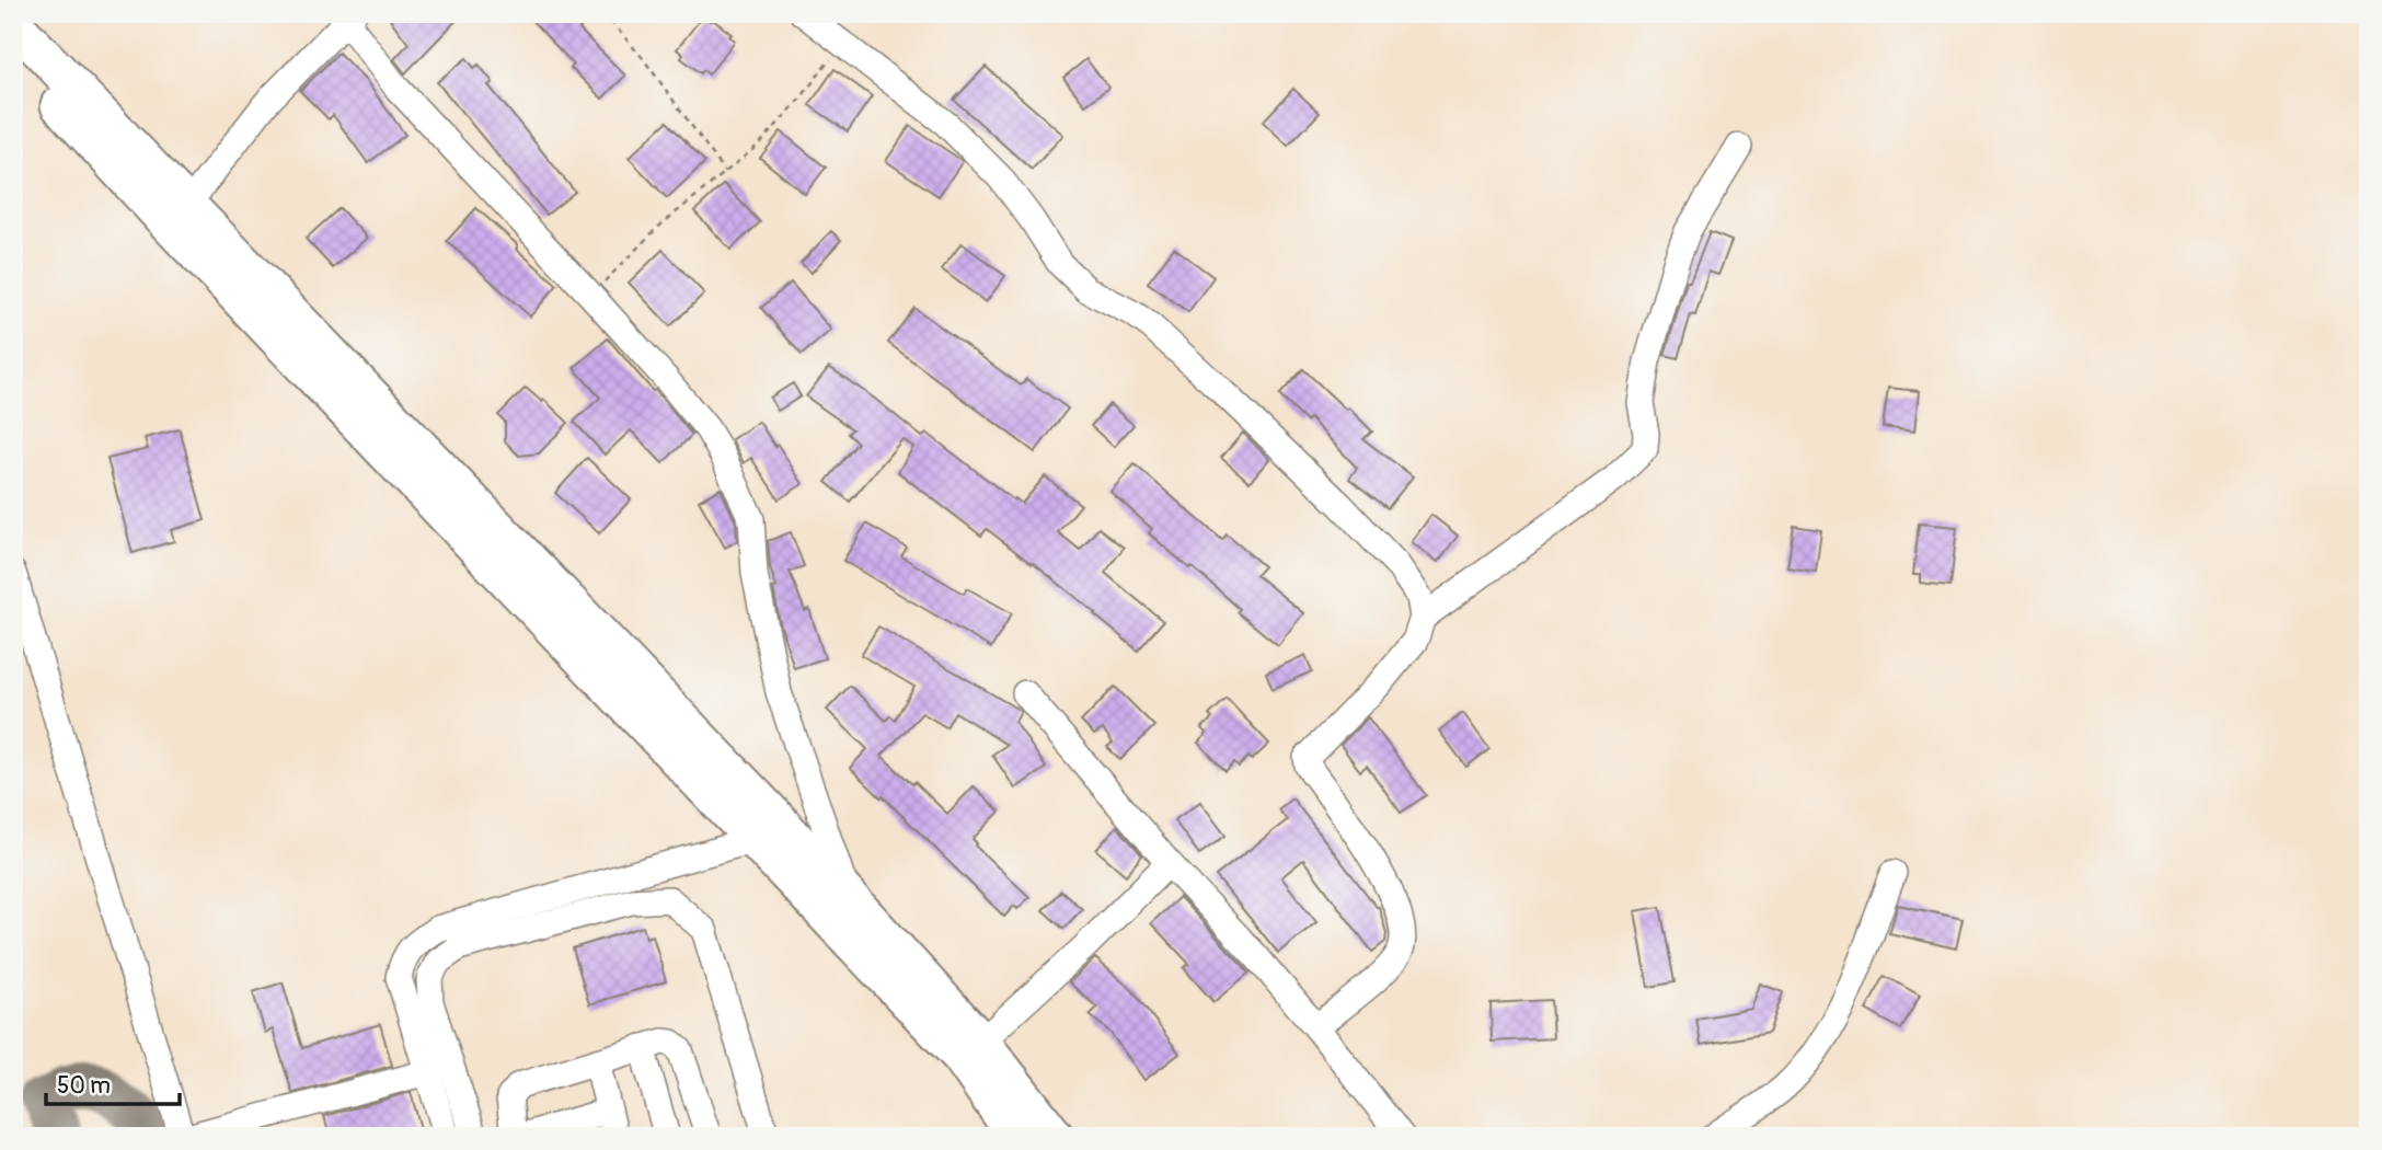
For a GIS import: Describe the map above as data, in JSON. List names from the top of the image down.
{
  "scale_bar": "50 m"
}
